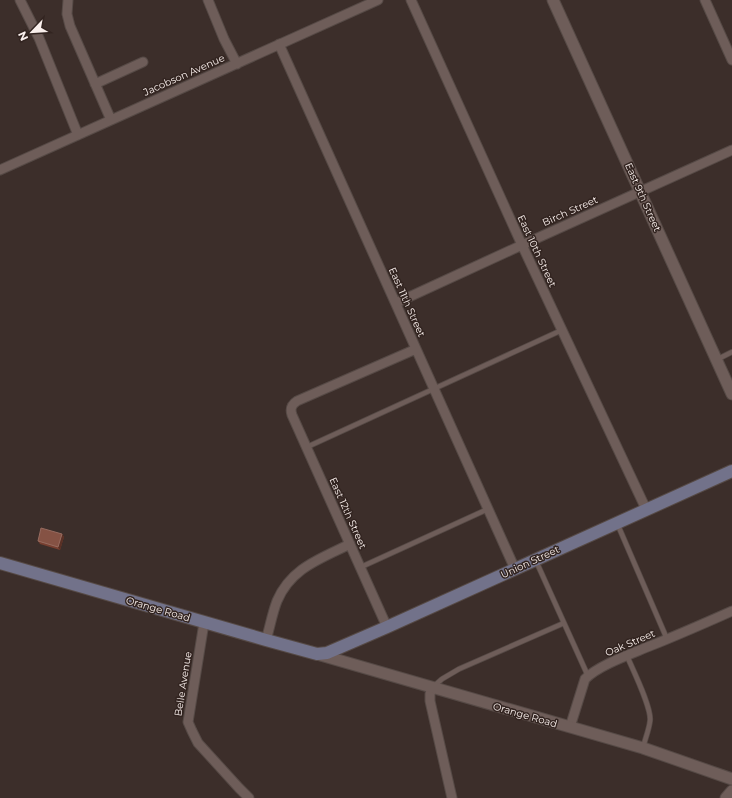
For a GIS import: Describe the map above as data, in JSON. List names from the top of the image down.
{
  "streets": {
    "main road": ["Union Street", "Orange Road"],
    "street": [
      "Jacobson Avenue",
      "East 9th Street",
      "Birch Street",
      "East 10th Street",
      "East 11th Street",
      "East 12th Street",
      "Oak Street",
      "Belle Avenue"
    ]
  },
  "crossings": [
    ["Jacobson Avenue", "East 11th Street"],
    ["East 9th Street", "Birch Street"],
    ["Birch Street", "East 10th Street"],
    ["Birch Street", "East 11th Street"],
    ["East 10th Street", "Union Street"],
    ["East 11th Street", "East 12th Street"],
    ["East 11th Street", "Union Street"],
    ["East 12th Street", "Union Street"],
    ["Union Street", "Orange Road"],
    ["Orange Road", "Belle Avenue"]
  ],
  "north": "bottom left"
}
